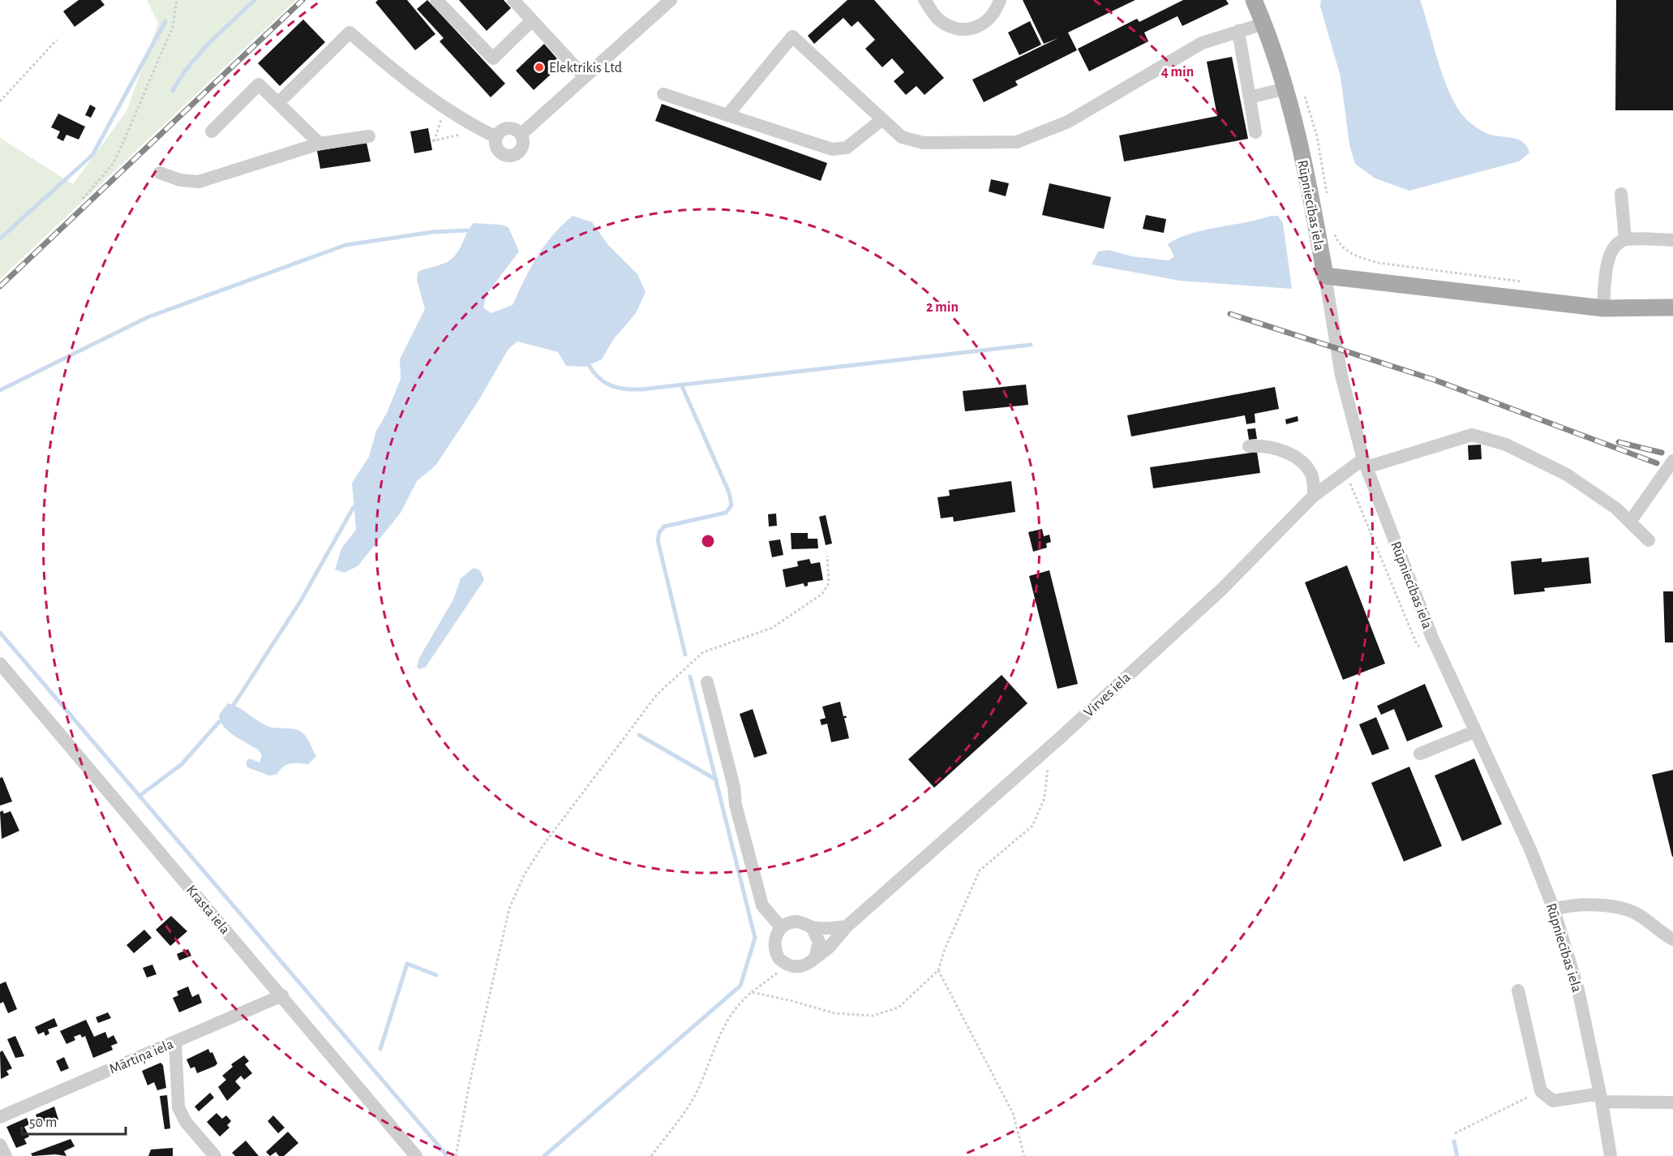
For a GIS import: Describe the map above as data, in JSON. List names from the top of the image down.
{
  "streets": {
    "main road": ["Rūpniecības iela"],
    "street": ["Virves iela", "Krasta iela", "Mārtiņa iela"]
  },
  "crossings": [
    ["Rūpniecības iela", "Virves iela"],
    ["Krasta iela", "Mārtiņa iela"]
  ],
  "places": ["Elektrikis Ltd"],
  "scale_bar": "50 m",
  "rings": ["4 min", "2 min"]
}
